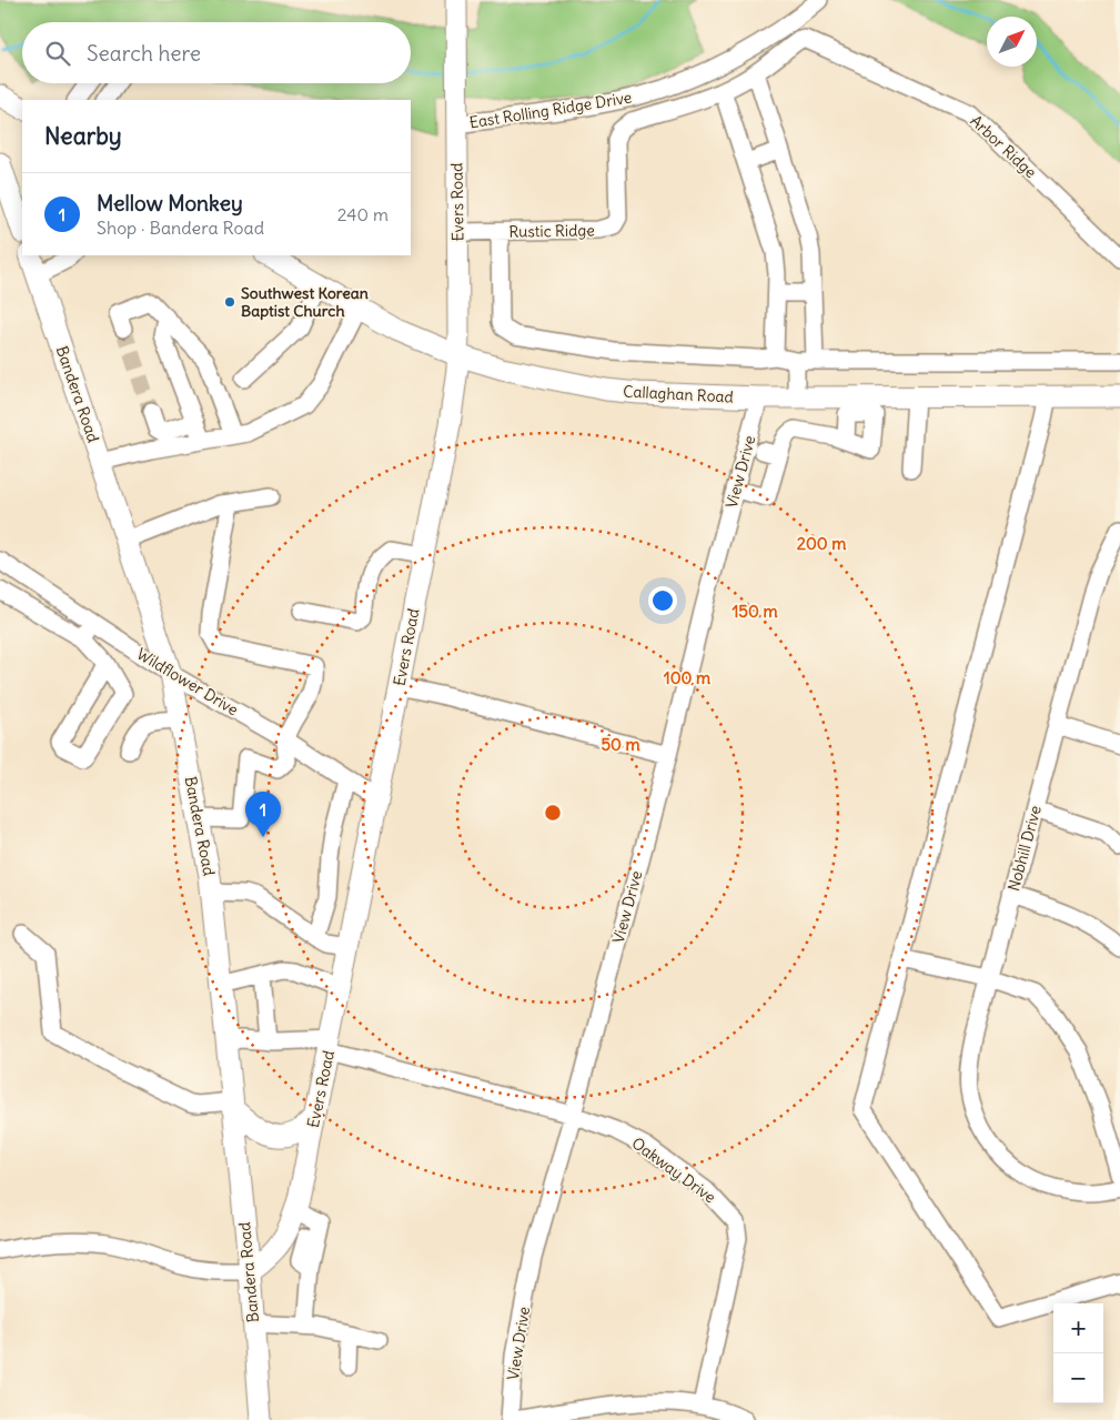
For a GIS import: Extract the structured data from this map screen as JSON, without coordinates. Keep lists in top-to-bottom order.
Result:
{
  "streets": {
    "main road": ["Evers Road", "Bandera Road", "Callaghan Road"],
    "street": [
      "East Rolling Ridge Drive",
      "Arbor Ridge",
      "Rustic Ridge",
      "View Drive",
      "Wildflower Drive",
      "Nobhill Drive",
      "Oakway Drive"
    ]
  },
  "crossings": [
    ["East Rolling Ridge Drive", "Arbor Ridge"],
    ["East Rolling Ridge Drive", "Evers Road"],
    ["East Rolling Ridge Drive", "Rustic Ridge"],
    ["Evers Road", "Rustic Ridge"],
    ["Evers Road", "Bandera Road"],
    ["Evers Road", "Callaghan Road"],
    ["Evers Road", "Wildflower Drive"],
    ["Evers Road", "Oakway Drive"],
    ["Bandera Road", "Wildflower Drive"],
    ["Bandera Road", "Oakway Drive"],
    ["Callaghan Road", "View Drive"],
    ["View Drive", "Oakway Drive"]
  ],
  "places": ["Southwest Korean Baptist Church"],
  "north": "top right",
  "page": {
    "search": "Search here",
    "heading": "Nearby",
    "list": [
      {
        "mark": "1",
        "name": "Mellow Monkey",
        "note": "Shop · Bandera Road",
        "value": "240 m"
      }
    ],
    "pins": "1",
    "map_buttons": ["+", "−"]
  },
  "rings": [
    "200 m",
    "150 m",
    "100 m",
    "50 m"
  ]
}
